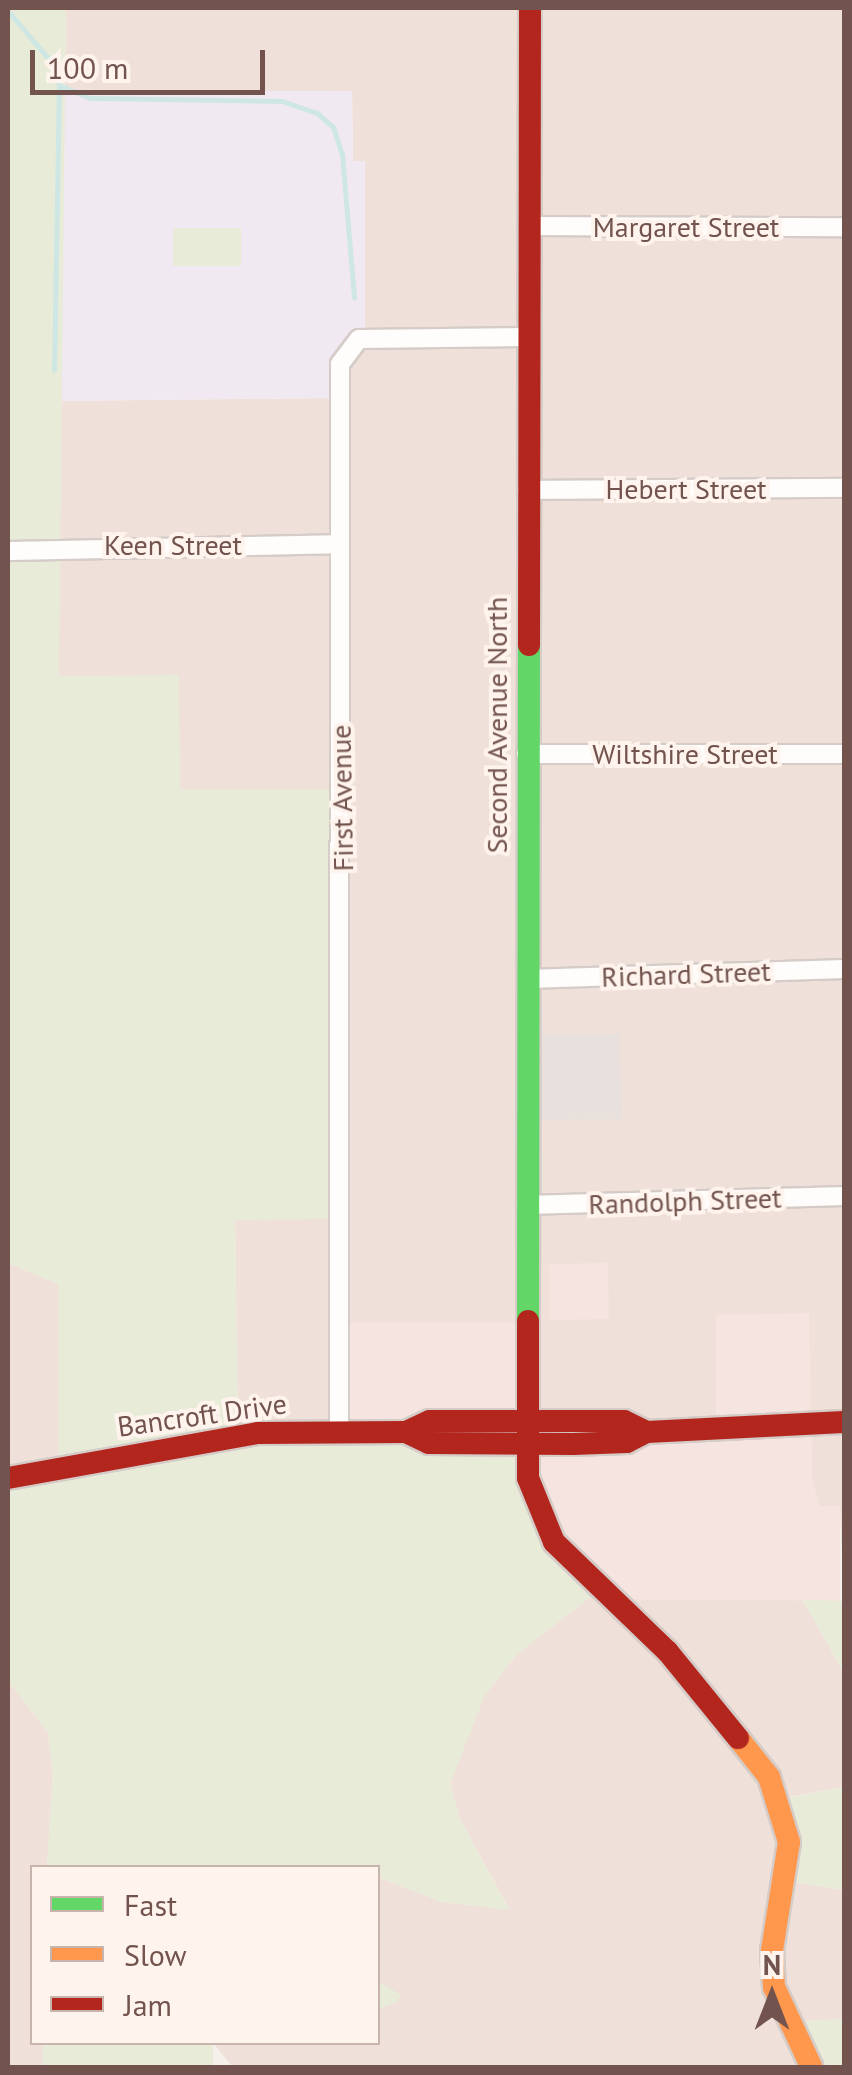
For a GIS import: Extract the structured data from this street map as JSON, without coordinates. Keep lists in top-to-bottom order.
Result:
{
  "streets": {
    "main road": ["Second Avenue North", "Bancroft Drive"],
    "street": [
      "Margaret Street",
      "Hebert Street",
      "Keen Street",
      "Wiltshire Street",
      "First Avenue",
      "Richard Street",
      "Randolph Street"
    ]
  },
  "crossings": [
    ["Margaret Street", "Second Avenue North"],
    ["Hebert Street", "Second Avenue North"],
    ["Keen Street", "First Avenue"],
    ["Second Avenue North", "Wiltshire Street"],
    ["Second Avenue North", "First Avenue"],
    ["Second Avenue North", "Richard Street"],
    ["Second Avenue North", "Randolph Street"],
    ["Second Avenue North", "Bancroft Drive"],
    ["First Avenue", "Bancroft Drive"]
  ],
  "legend": ["Fast", "Slow", "Jam"],
  "scale_bar": "100 m",
  "north": "top"
}
